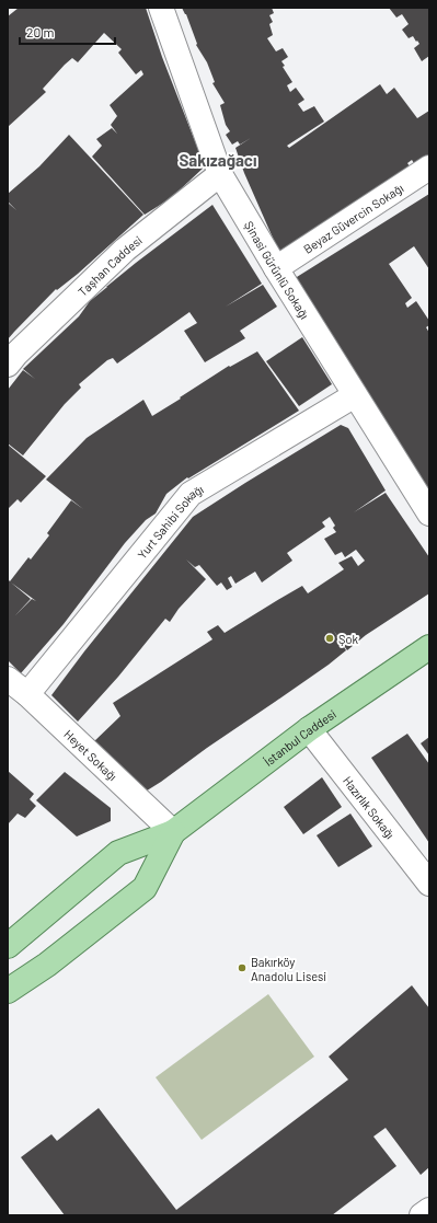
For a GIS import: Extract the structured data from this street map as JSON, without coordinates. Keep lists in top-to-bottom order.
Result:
{
  "streets": {
    "main road": ["İstanbul Caddesi"],
    "street": [
      "Beyaz Güvercin Sokağı",
      "Taşhan Caddesi",
      "Şinasi Gürünlü Sokağı",
      "Yurt Sahibi Sokağı",
      "Heyet Sokağı",
      "Hazırlık Sokağı"
    ]
  },
  "crossings": [
    ["Beyaz Güvercin Sokağı", "Şinasi Gürünlü Sokağı"],
    ["Taşhan Caddesi", "Şinasi Gürünlü Sokağı"],
    ["Şinasi Gürünlü Sokağı", "Yurt Sahibi Sokağı"],
    ["Yurt Sahibi Sokağı", "Heyet Sokağı"],
    ["İstanbul Caddesi", "Heyet Sokağı"],
    ["İstanbul Caddesi", "Hazırlık Sokağı"]
  ],
  "districts": ["Sakızağacı"],
  "places": ["Şok", "Bakırköy Anadolu Lisesi"],
  "scale_bar": "20 m"
}
